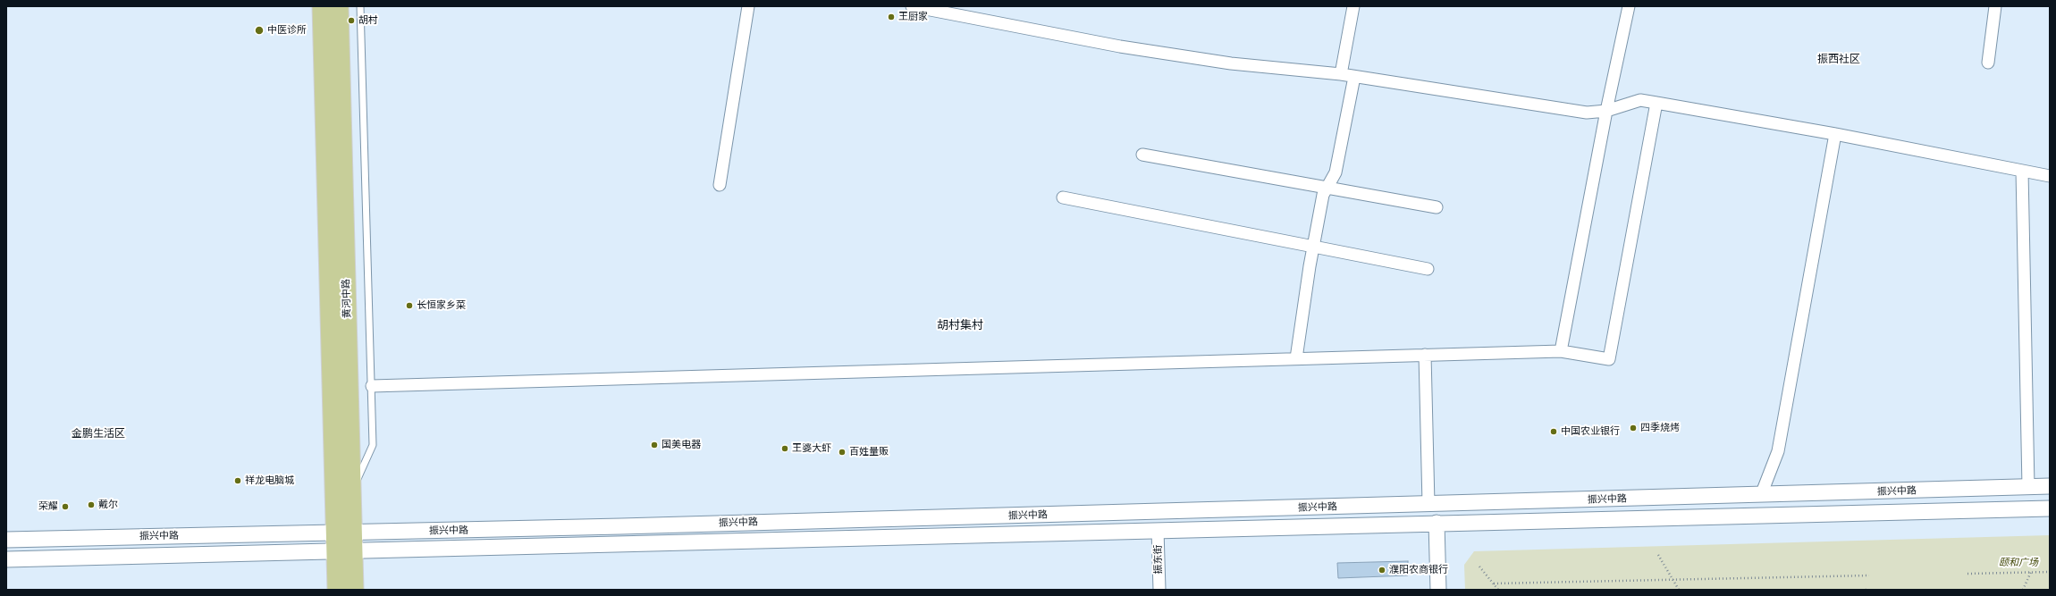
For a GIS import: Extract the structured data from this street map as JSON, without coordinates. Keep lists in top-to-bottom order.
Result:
{
  "streets": {
    "main road": ["黄河中路"],
    "street": ["振兴中路", "振东街"]
  },
  "crossings": [
    ["黄河中路", "振兴中路"],
    ["振兴中路", "振东街"]
  ],
  "districts": ["振西社区", "胡村集村", "金鹏生活区"],
  "parks": ["颐和广场"],
  "places": [
    "王厨家",
    "胡村",
    "中医诊所",
    "长恒家乡菜",
    "四季烧烤",
    "中国农业银行",
    "国美电器",
    "王婆大虾",
    "百姓量贩",
    "祥龙电脑城",
    "戴尔",
    "荣耀",
    "濮阳农商银行"
  ]
}
